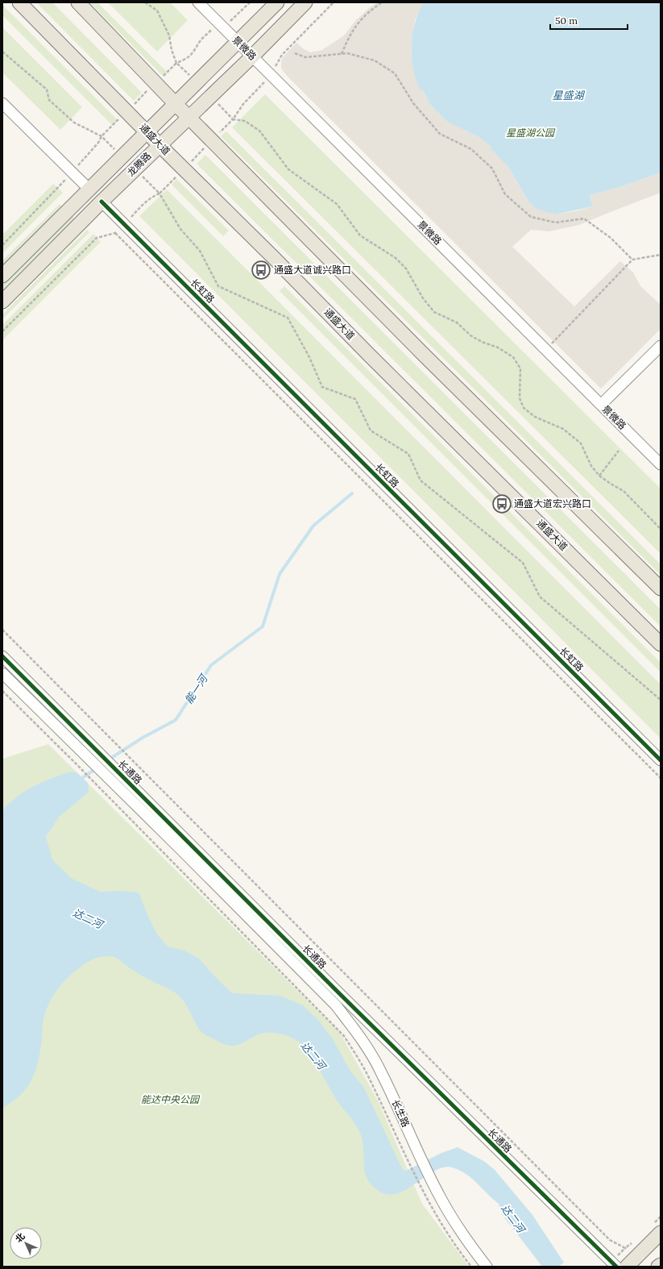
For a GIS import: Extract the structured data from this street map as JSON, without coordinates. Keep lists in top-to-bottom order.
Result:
{
  "streets": {
    "main road": ["通盛大道", "龙腾路"],
    "street": [
      "景微路",
      "长虹路",
      "长通路",
      "长生路"
    ]
  },
  "crossings": [
    ["景微路", "龙腾路"],
    ["通盛大道", "龙腾路"],
    ["龙腾路", "长虹路"],
    ["长通路", "长生路"]
  ],
  "water": ["星盛湖", "能一河", "达二河"],
  "parks": ["星盛湖公园", "能达中央公园"],
  "places": {
    "bus stop": ["通盛大道诚兴路口", "通盛大道宏兴路口"]
  },
  "scale_bar": "50 m",
  "north": "top left"
}
